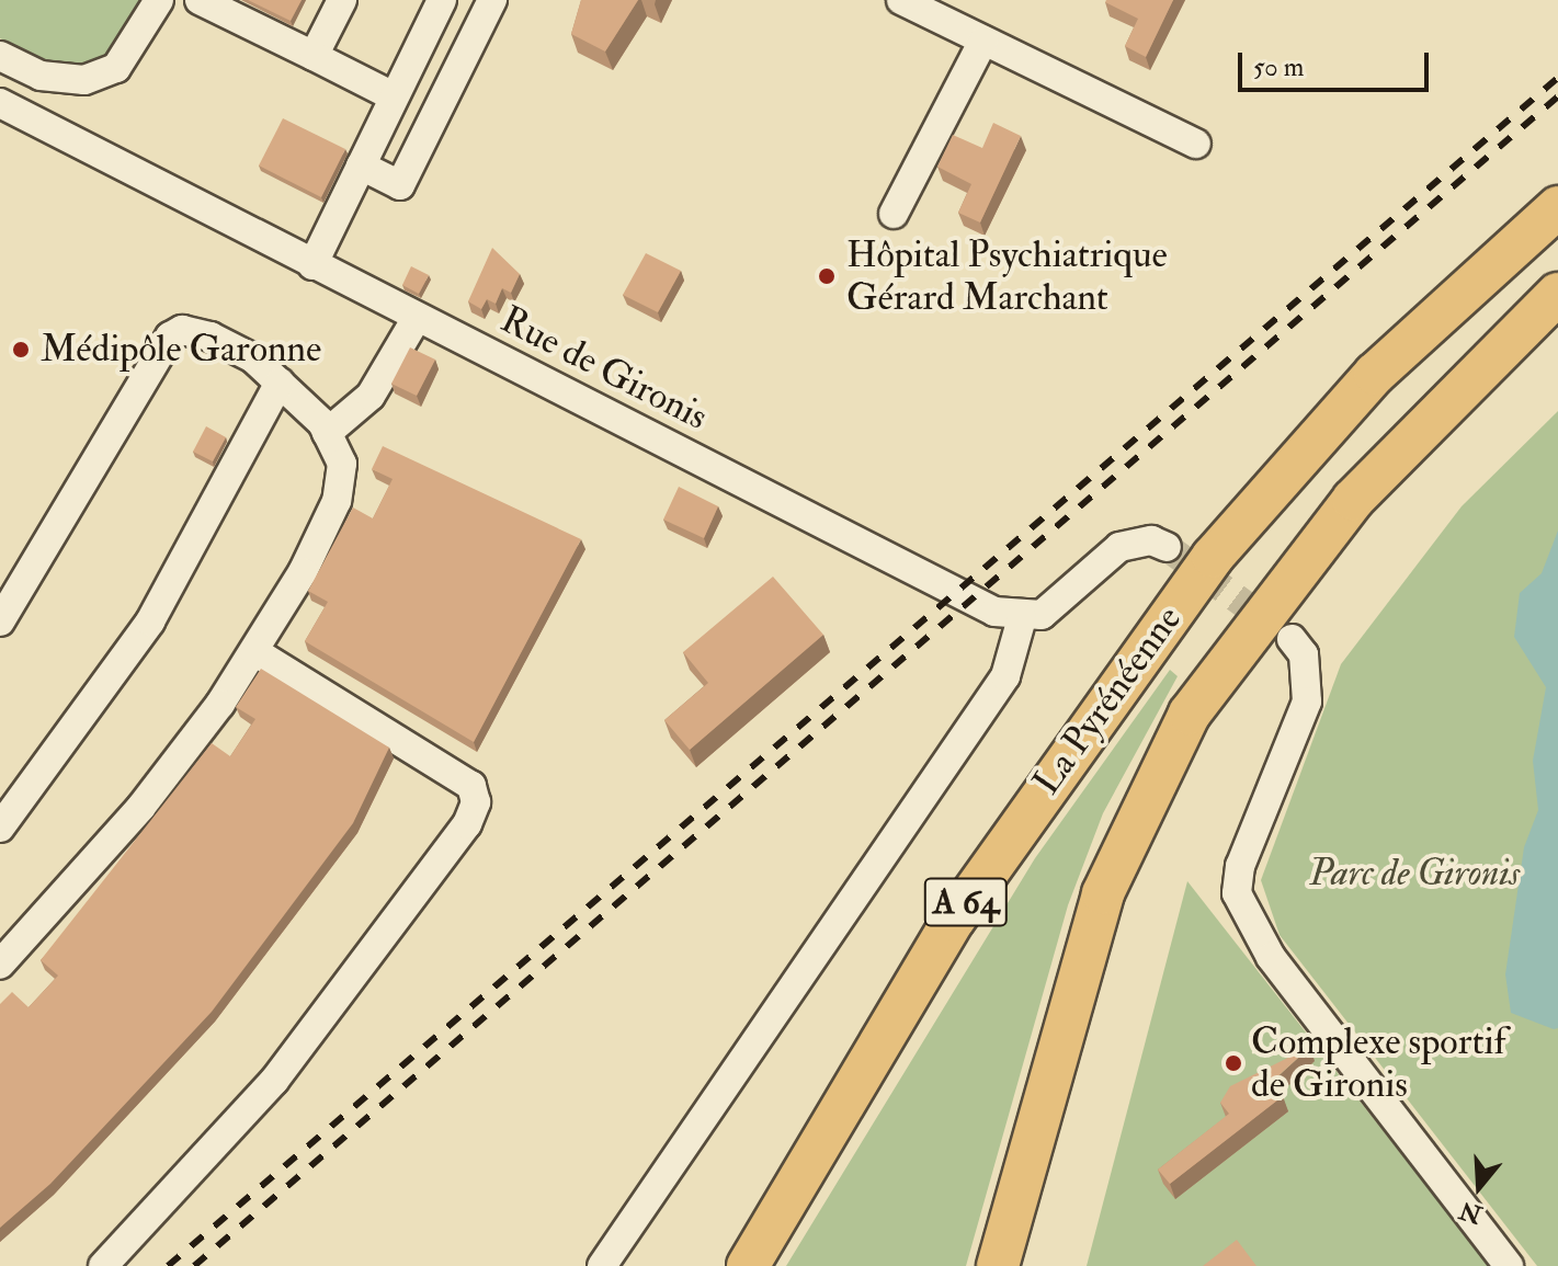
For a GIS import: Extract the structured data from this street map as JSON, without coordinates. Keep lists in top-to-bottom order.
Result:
{
  "streets": {
    "highway": ["La Pyrénéenne", "A 64"],
    "street": ["Rue de Gironis"]
  },
  "parks": ["Parc de Gironis"],
  "places": ["Hôpital Psychiatrique Gérard Marchant", "Médipôle Garonne", "Complexe sportif de Gironis"],
  "scale_bar": "50 m",
  "north": "bottom"
}
